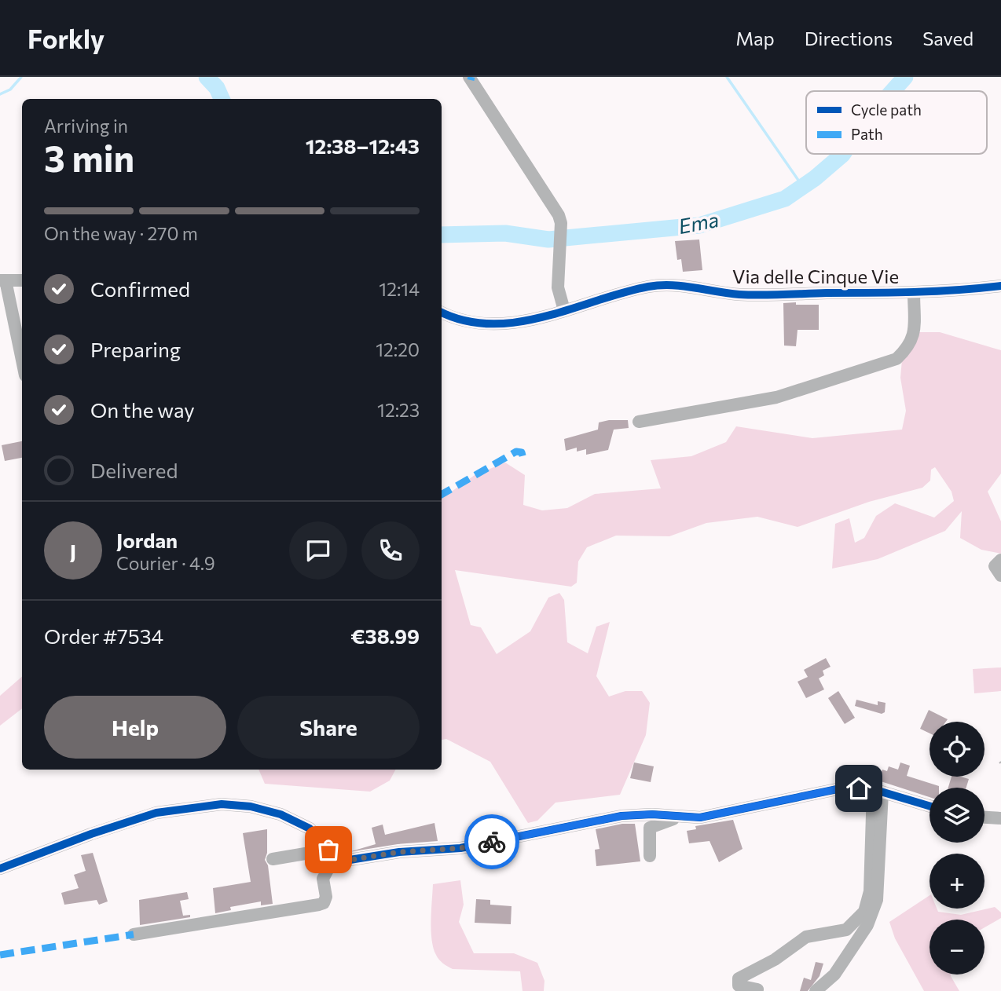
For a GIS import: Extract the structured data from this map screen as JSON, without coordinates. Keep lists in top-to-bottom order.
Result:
{
  "streets": {
    "street": ["Via delle Cinque Vie"]
  },
  "water": ["Ema"],
  "legend": ["Cycle path", "Path"],
  "page": {
    "header": "Forkly",
    "nav": ["Map", "Directions", "Saved"],
    "heading": ["3 min", "Arriving in", "12:38–12:43"],
    "panel": [
      "Jordan",
      "Courier · 4.9",
      "Order #7534",
      "€38.99"
    ],
    "bar": "On the way · 270 m",
    "list": [
      ["Confirmed", "12:14"],
      ["Preparing", "12:20"],
      ["On the way", "12:23"],
      "Delivered"
    ],
    "round": "J",
    "buttons": ["Help", "Share"],
    "map_buttons": ["+", "−"]
  }
}
